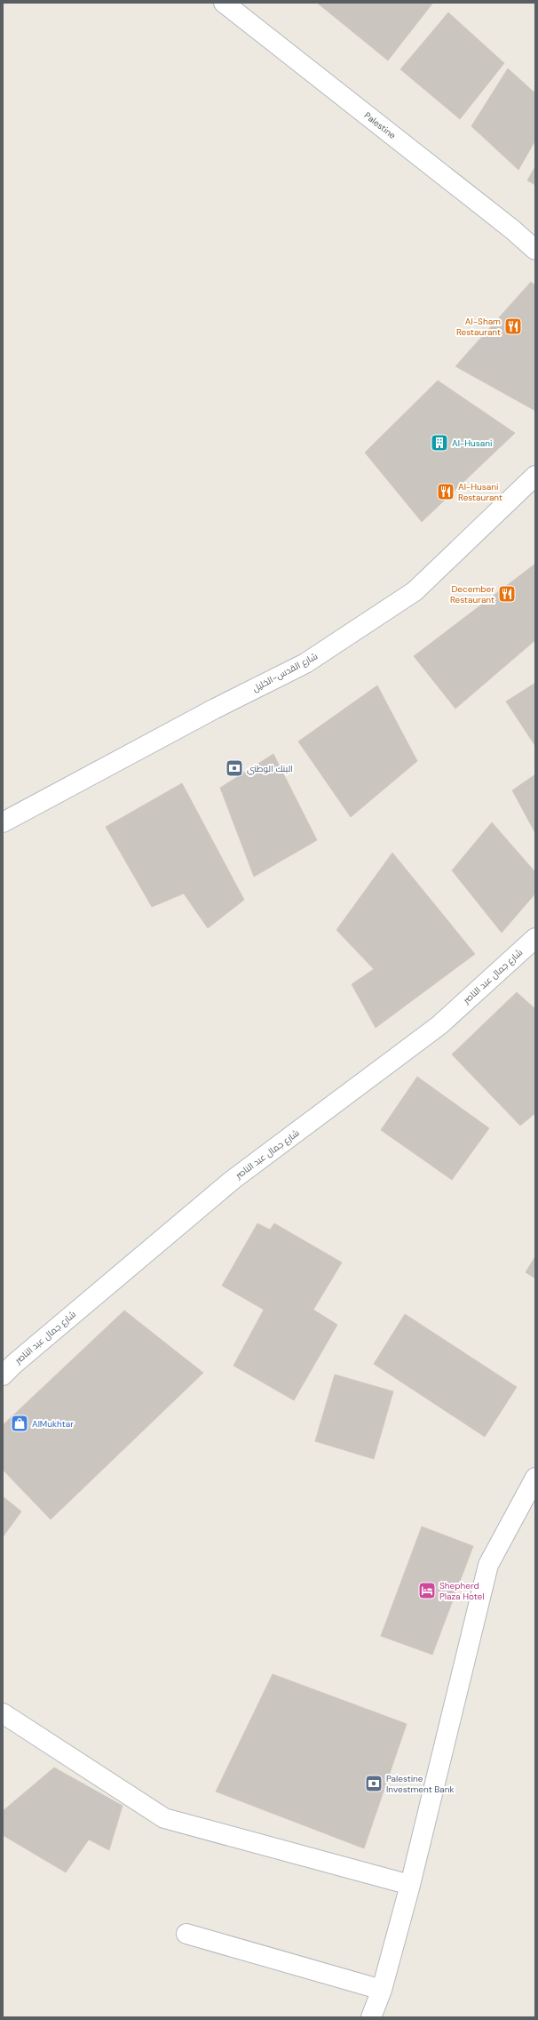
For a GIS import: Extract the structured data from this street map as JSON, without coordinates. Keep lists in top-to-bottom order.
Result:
{
  "streets": {
    "street": ["Palestine", "شارع القدس-الخليل", "شارع جمال عبد الناصر"]
  },
  "places": {
    "restaurant": ["Al-Sham Restaurant", "Al-Husani Restaurant", "December Restaurant"],
    "building": ["Al-Husani"],
    "bank": ["البنك الوطني", "Palestine Investment Bank"],
    "shop": ["AlMukhtar"],
    "hotel": ["Shepherd Plaza Hotel"]
  }
}
